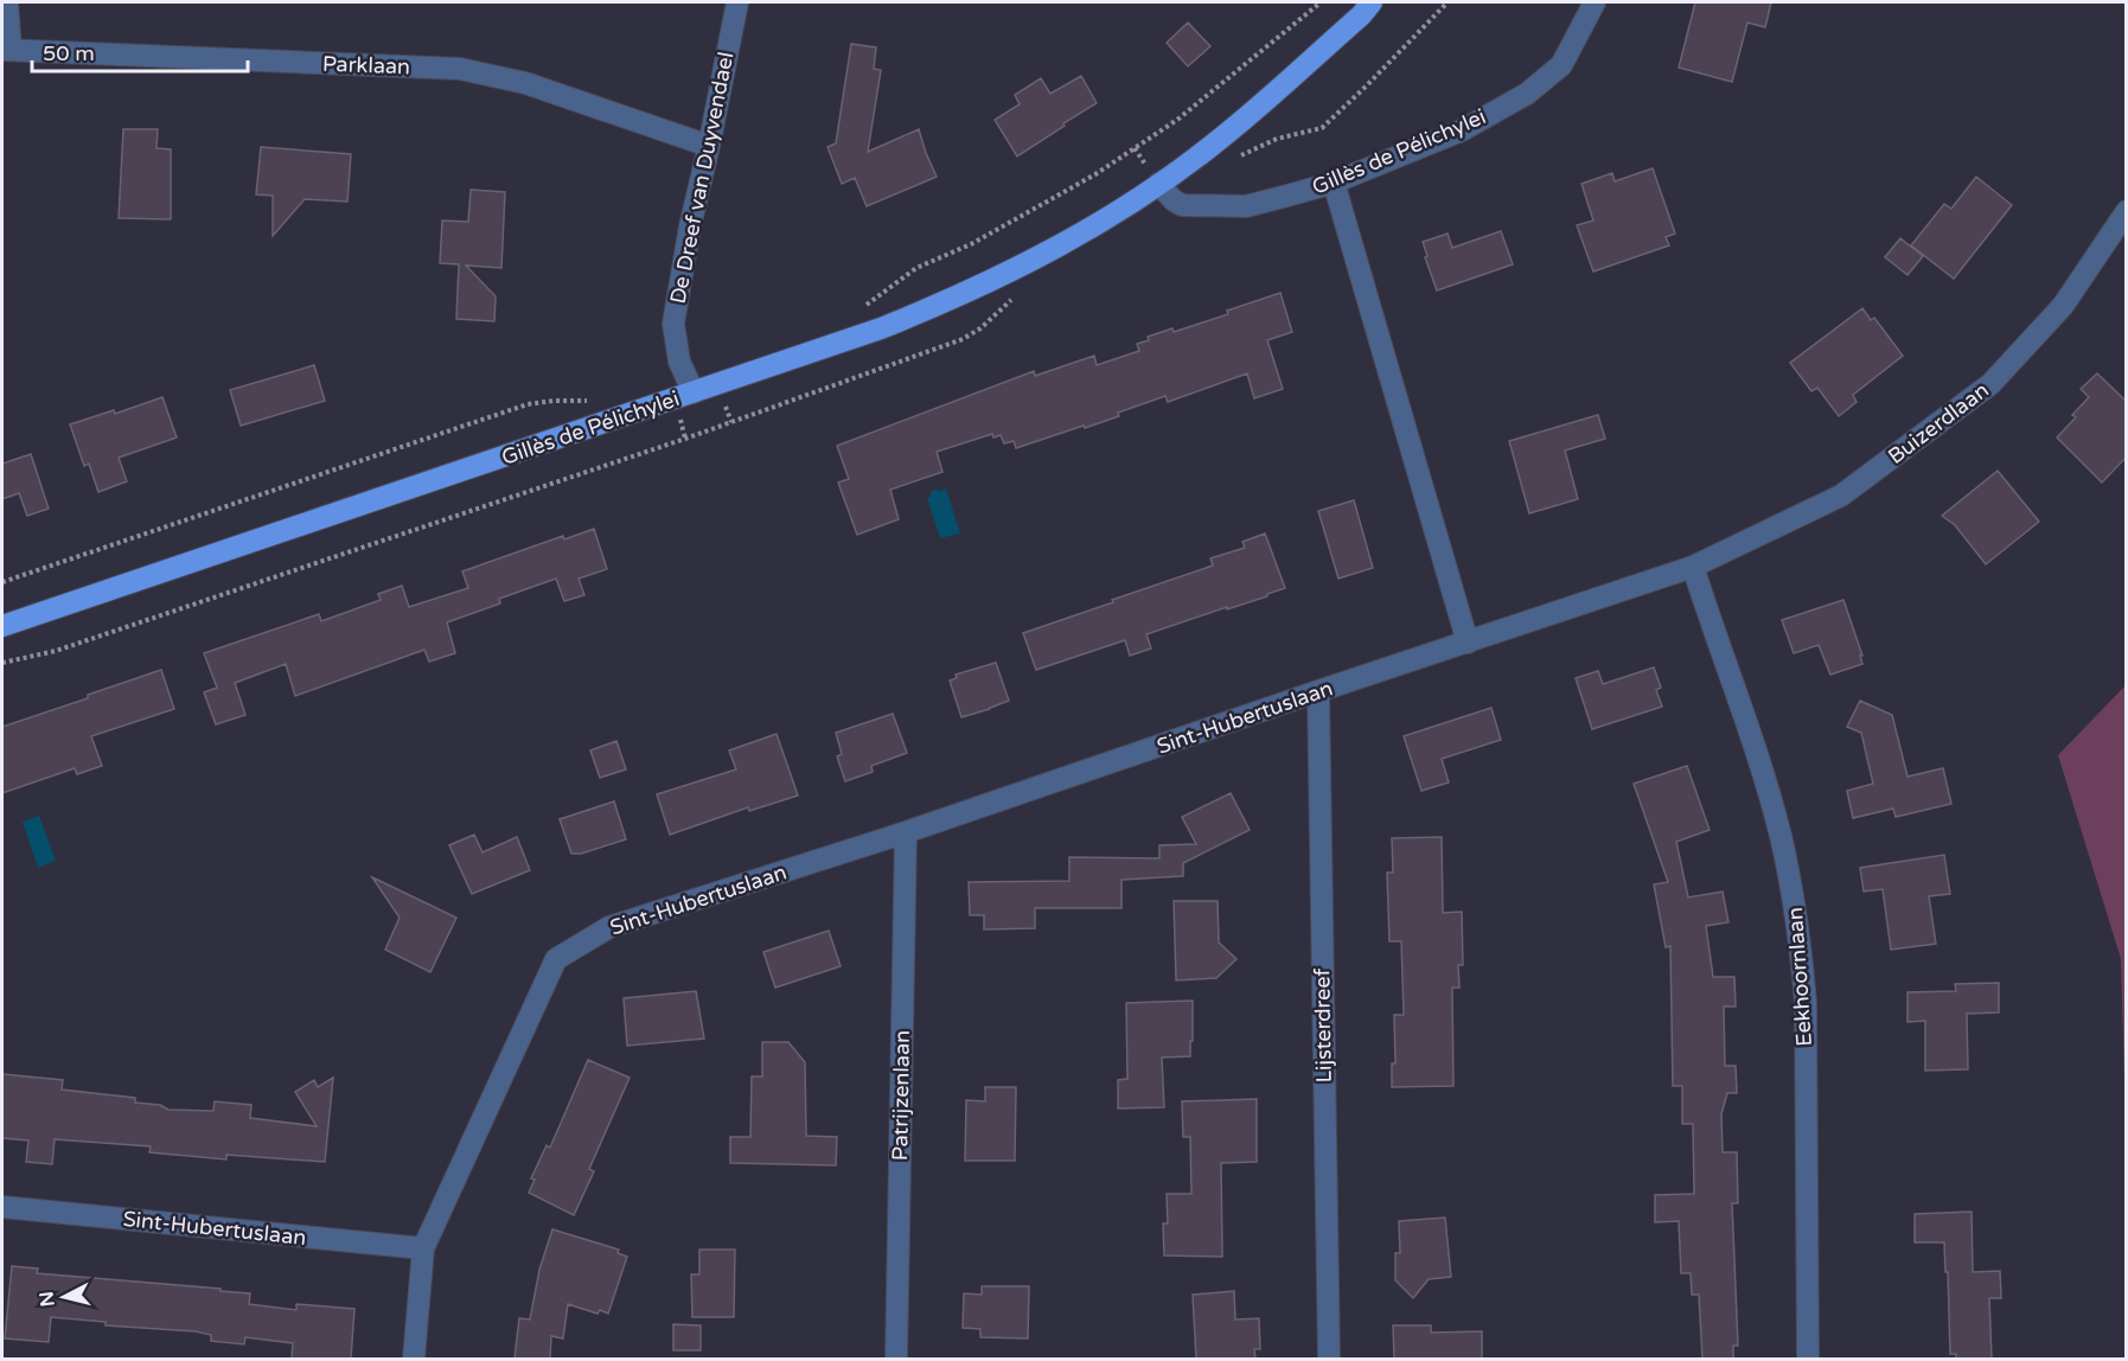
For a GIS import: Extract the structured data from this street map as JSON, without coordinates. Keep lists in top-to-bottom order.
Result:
{
  "streets": {
    "main road": ["Gillès de Pélichylei"],
    "street": [
      "Parklaan",
      "De Dreef van Duyvendael",
      "Buizerdlaan",
      "Sint-Hubertuslaan",
      "Eekhoornlaan",
      "Lijsterdreef",
      "Patrijzenlaan"
    ]
  },
  "crossings": [
    ["Parklaan", "De Dreef van Duyvendael"],
    ["Gillès de Pélichylei", "De Dreef van Duyvendael"],
    ["Buizerdlaan", "Sint-Hubertuslaan"],
    ["Buizerdlaan", "Eekhoornlaan"],
    ["Sint-Hubertuslaan", "Eekhoornlaan"],
    ["Sint-Hubertuslaan", "Lijsterdreef"],
    ["Sint-Hubertuslaan", "Patrijzenlaan"]
  ],
  "scale_bar": "50 m",
  "north": "left"
}
